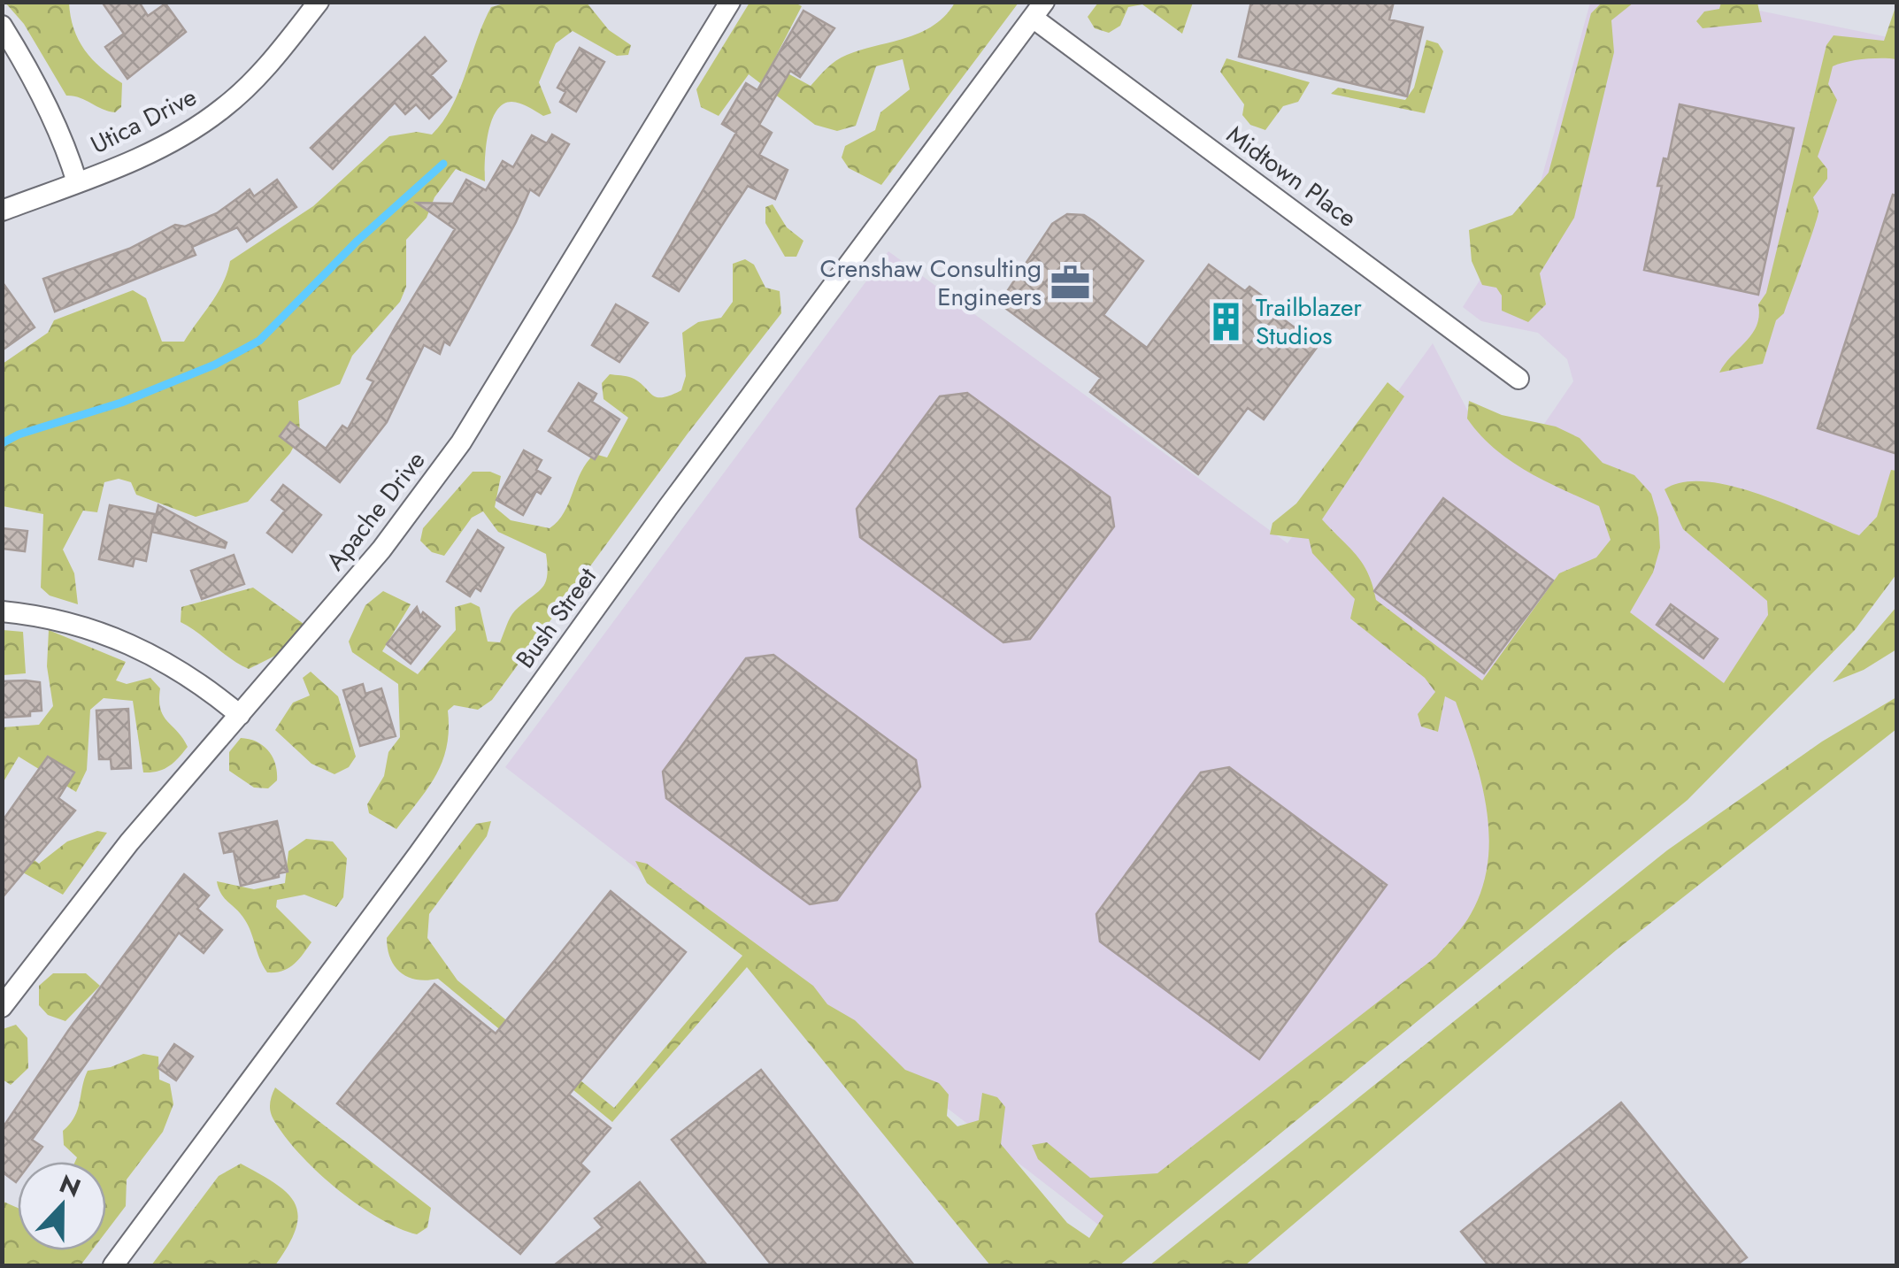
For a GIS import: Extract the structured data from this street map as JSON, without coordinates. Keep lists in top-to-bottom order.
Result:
{
  "streets": {
    "street": [
      "Utica Drive",
      "Midtown Place",
      "Apache Drive",
      "Bush Street"
    ]
  },
  "crossings": [
    ["Midtown Place", "Bush Street"]
  ],
  "places": {
    "office": ["Crenshaw Consulting Engineers"],
    "building": ["Trailblazer Studios"]
  },
  "north": "top"
}
